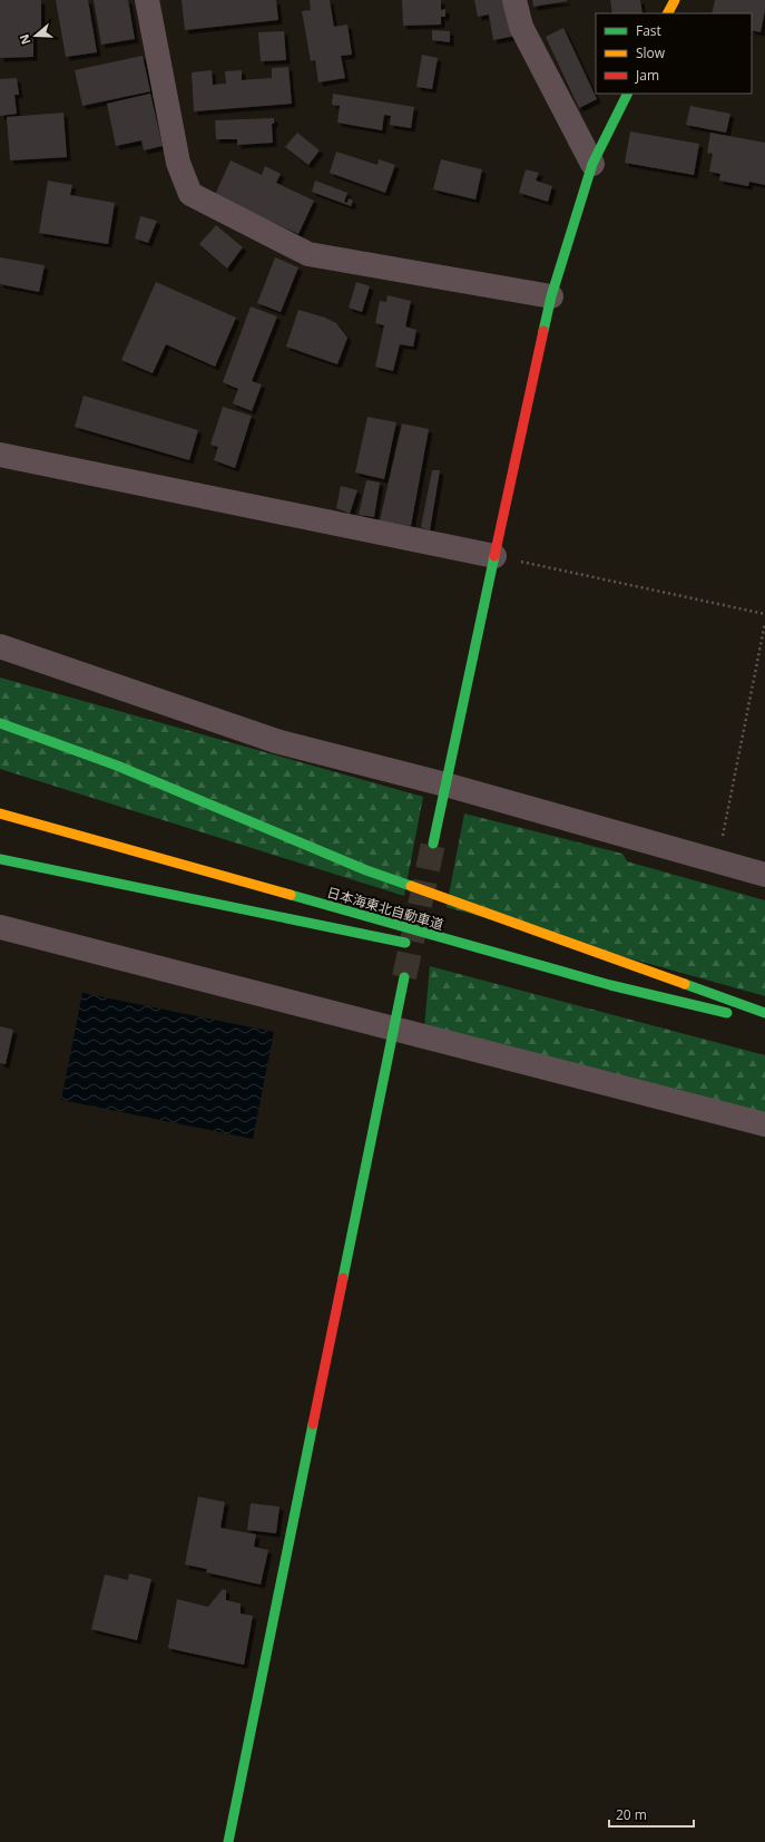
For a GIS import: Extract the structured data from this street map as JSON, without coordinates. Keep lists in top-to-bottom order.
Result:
{
  "streets": {
    "main road": ["日本海東北自動車道"]
  },
  "legend": ["Fast", "Slow", "Jam"],
  "scale_bar": "20 m",
  "north": "left"
}
